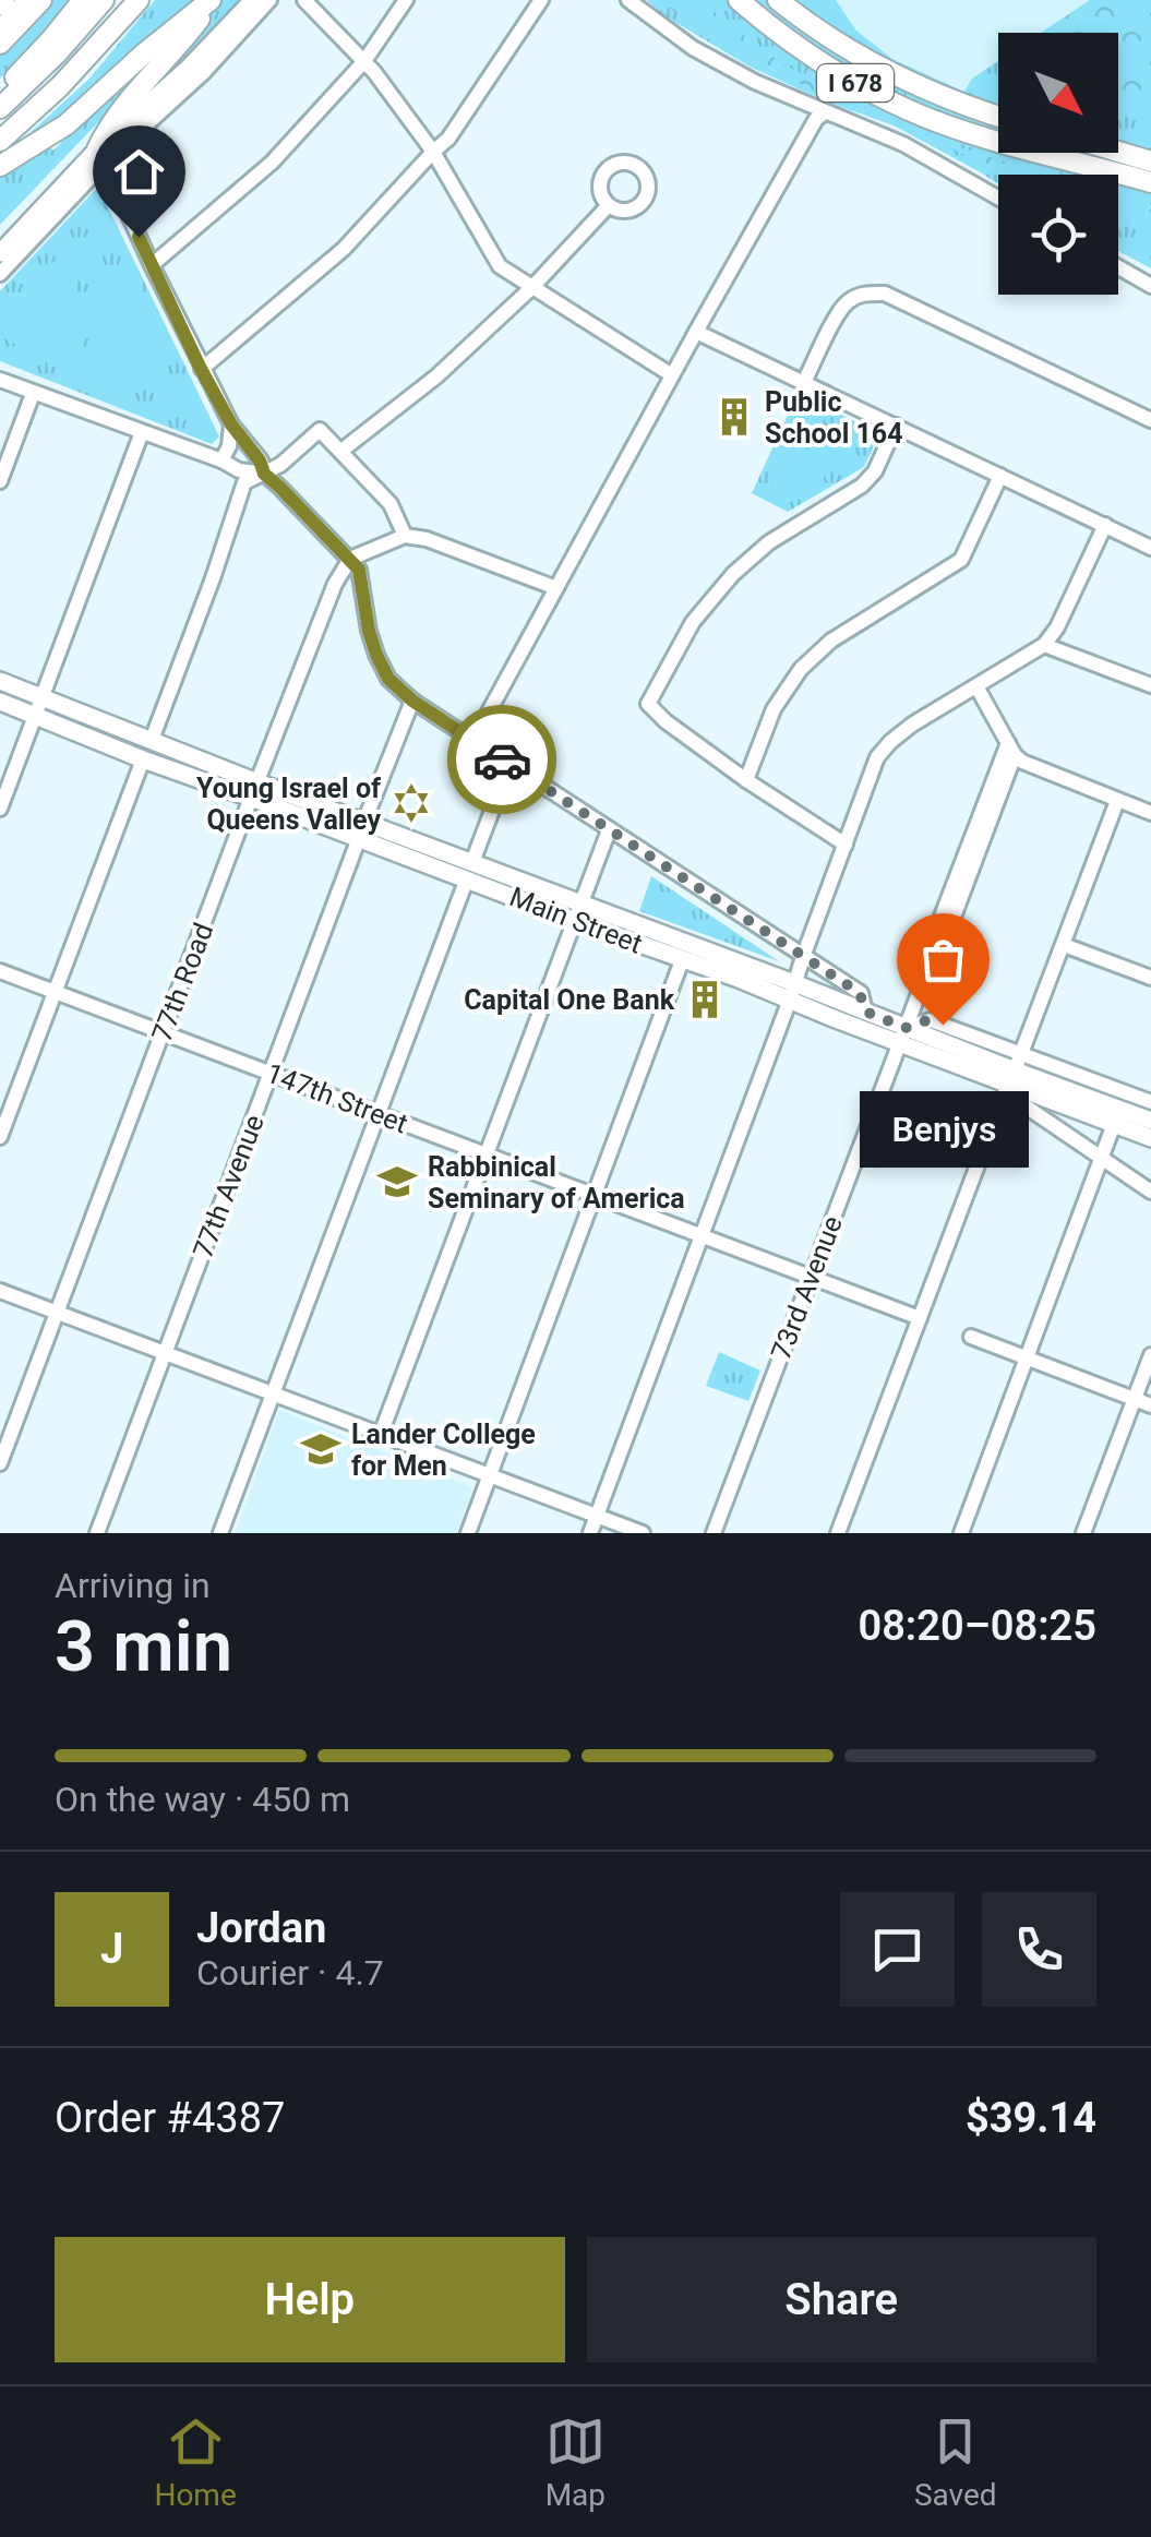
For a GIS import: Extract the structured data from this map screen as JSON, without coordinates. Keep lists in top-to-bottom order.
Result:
{
  "streets": {
    "highway": ["I 678"],
    "main road": ["Main Street"],
    "street": [
      "77th Road",
      "147th Street",
      "77th Avenue",
      "73rd Avenue"
    ]
  },
  "crossings": [
    ["Main Street", "77th Road"],
    ["Main Street", "77th Avenue"],
    ["Main Street", "73rd Avenue"],
    ["77th Road", "147th Street"],
    ["147th Street", "77th Avenue"],
    ["147th Street", "73rd Avenue"]
  ],
  "places": {
    "building": ["Public School 164", "Capital One Bank"],
    "synagogue": ["Young Israel of Queens Valley"],
    "other": ["Benjys"],
    "school or university": ["Rabbinical Seminary of America", "Lander College for Men"]
  },
  "north": "bottom right",
  "page": {
    "bubble": "Benjys",
    "heading": ["3 min", "Arriving in", "08:20–08:25"],
    "panel": [
      "Jordan",
      "Courier · 4.7",
      "Order #4387",
      "$39.14"
    ],
    "bar": "On the way · 450 m",
    "round": "J",
    "buttons": ["Help", "Share"],
    "tabs": ["Home", "Map", "Saved"]
  }
}
